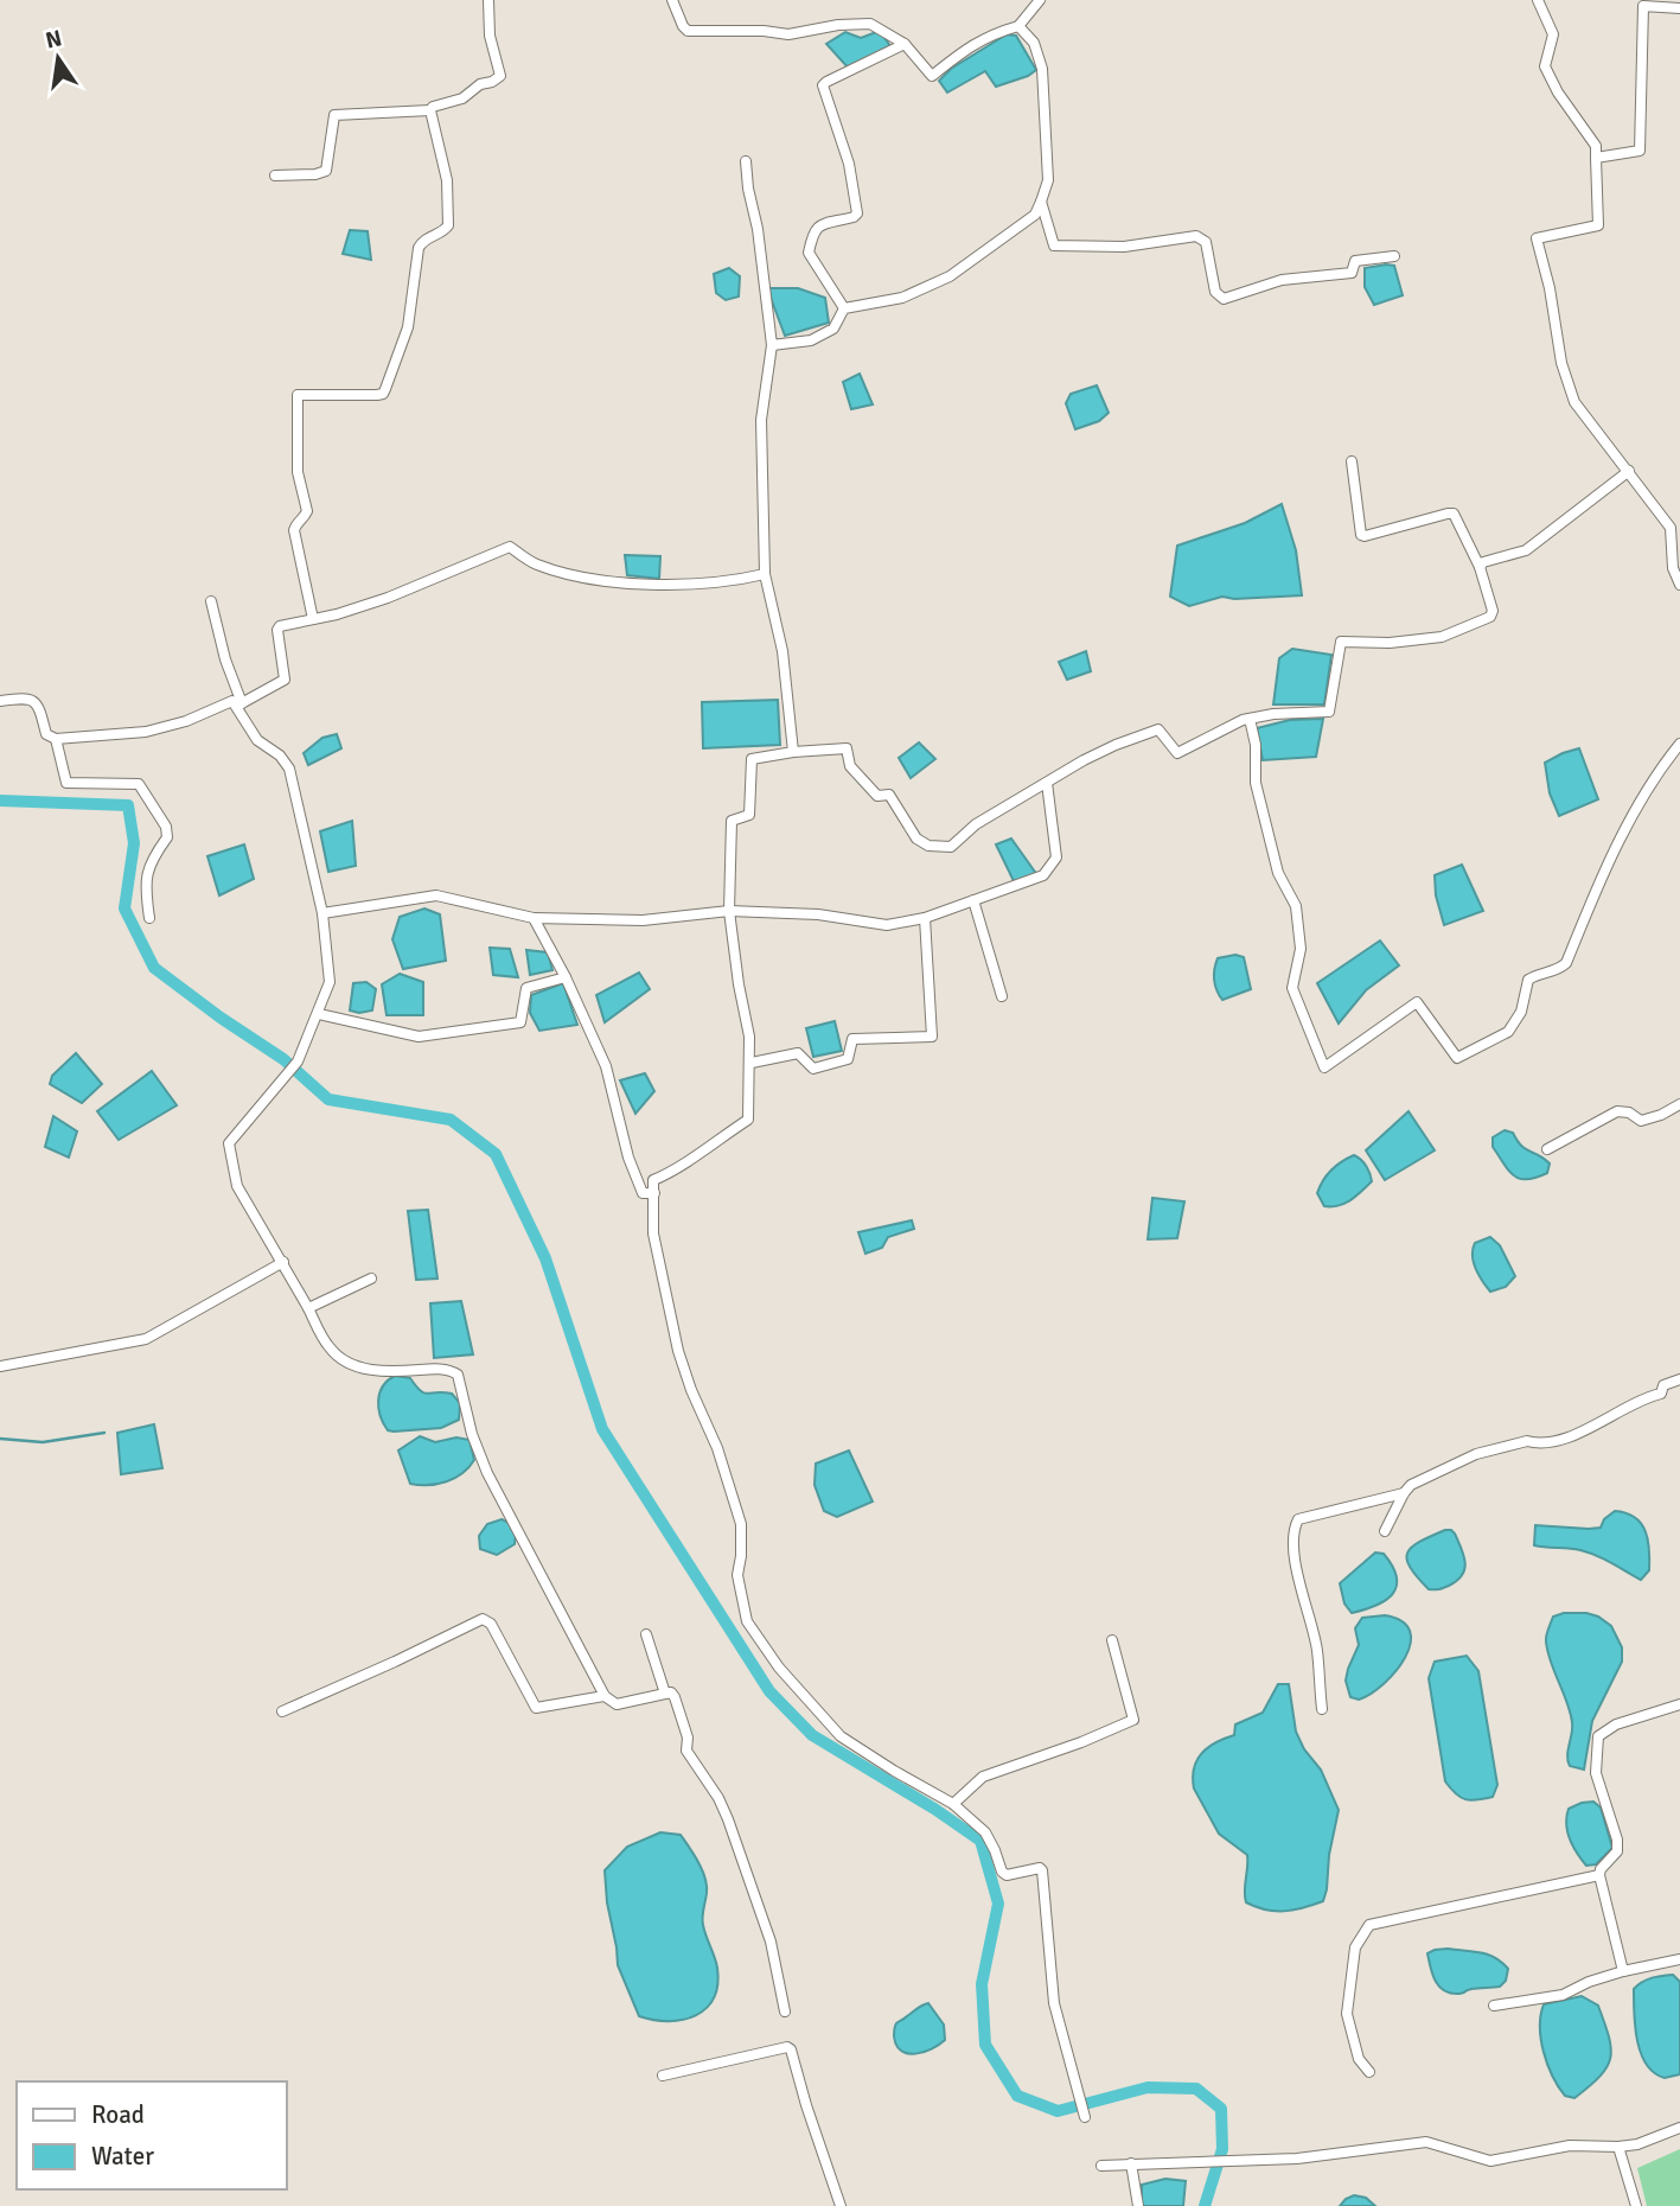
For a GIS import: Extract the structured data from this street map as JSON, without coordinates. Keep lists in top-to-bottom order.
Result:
{
  "legend": ["Road", "Water"],
  "north": "top"
}
